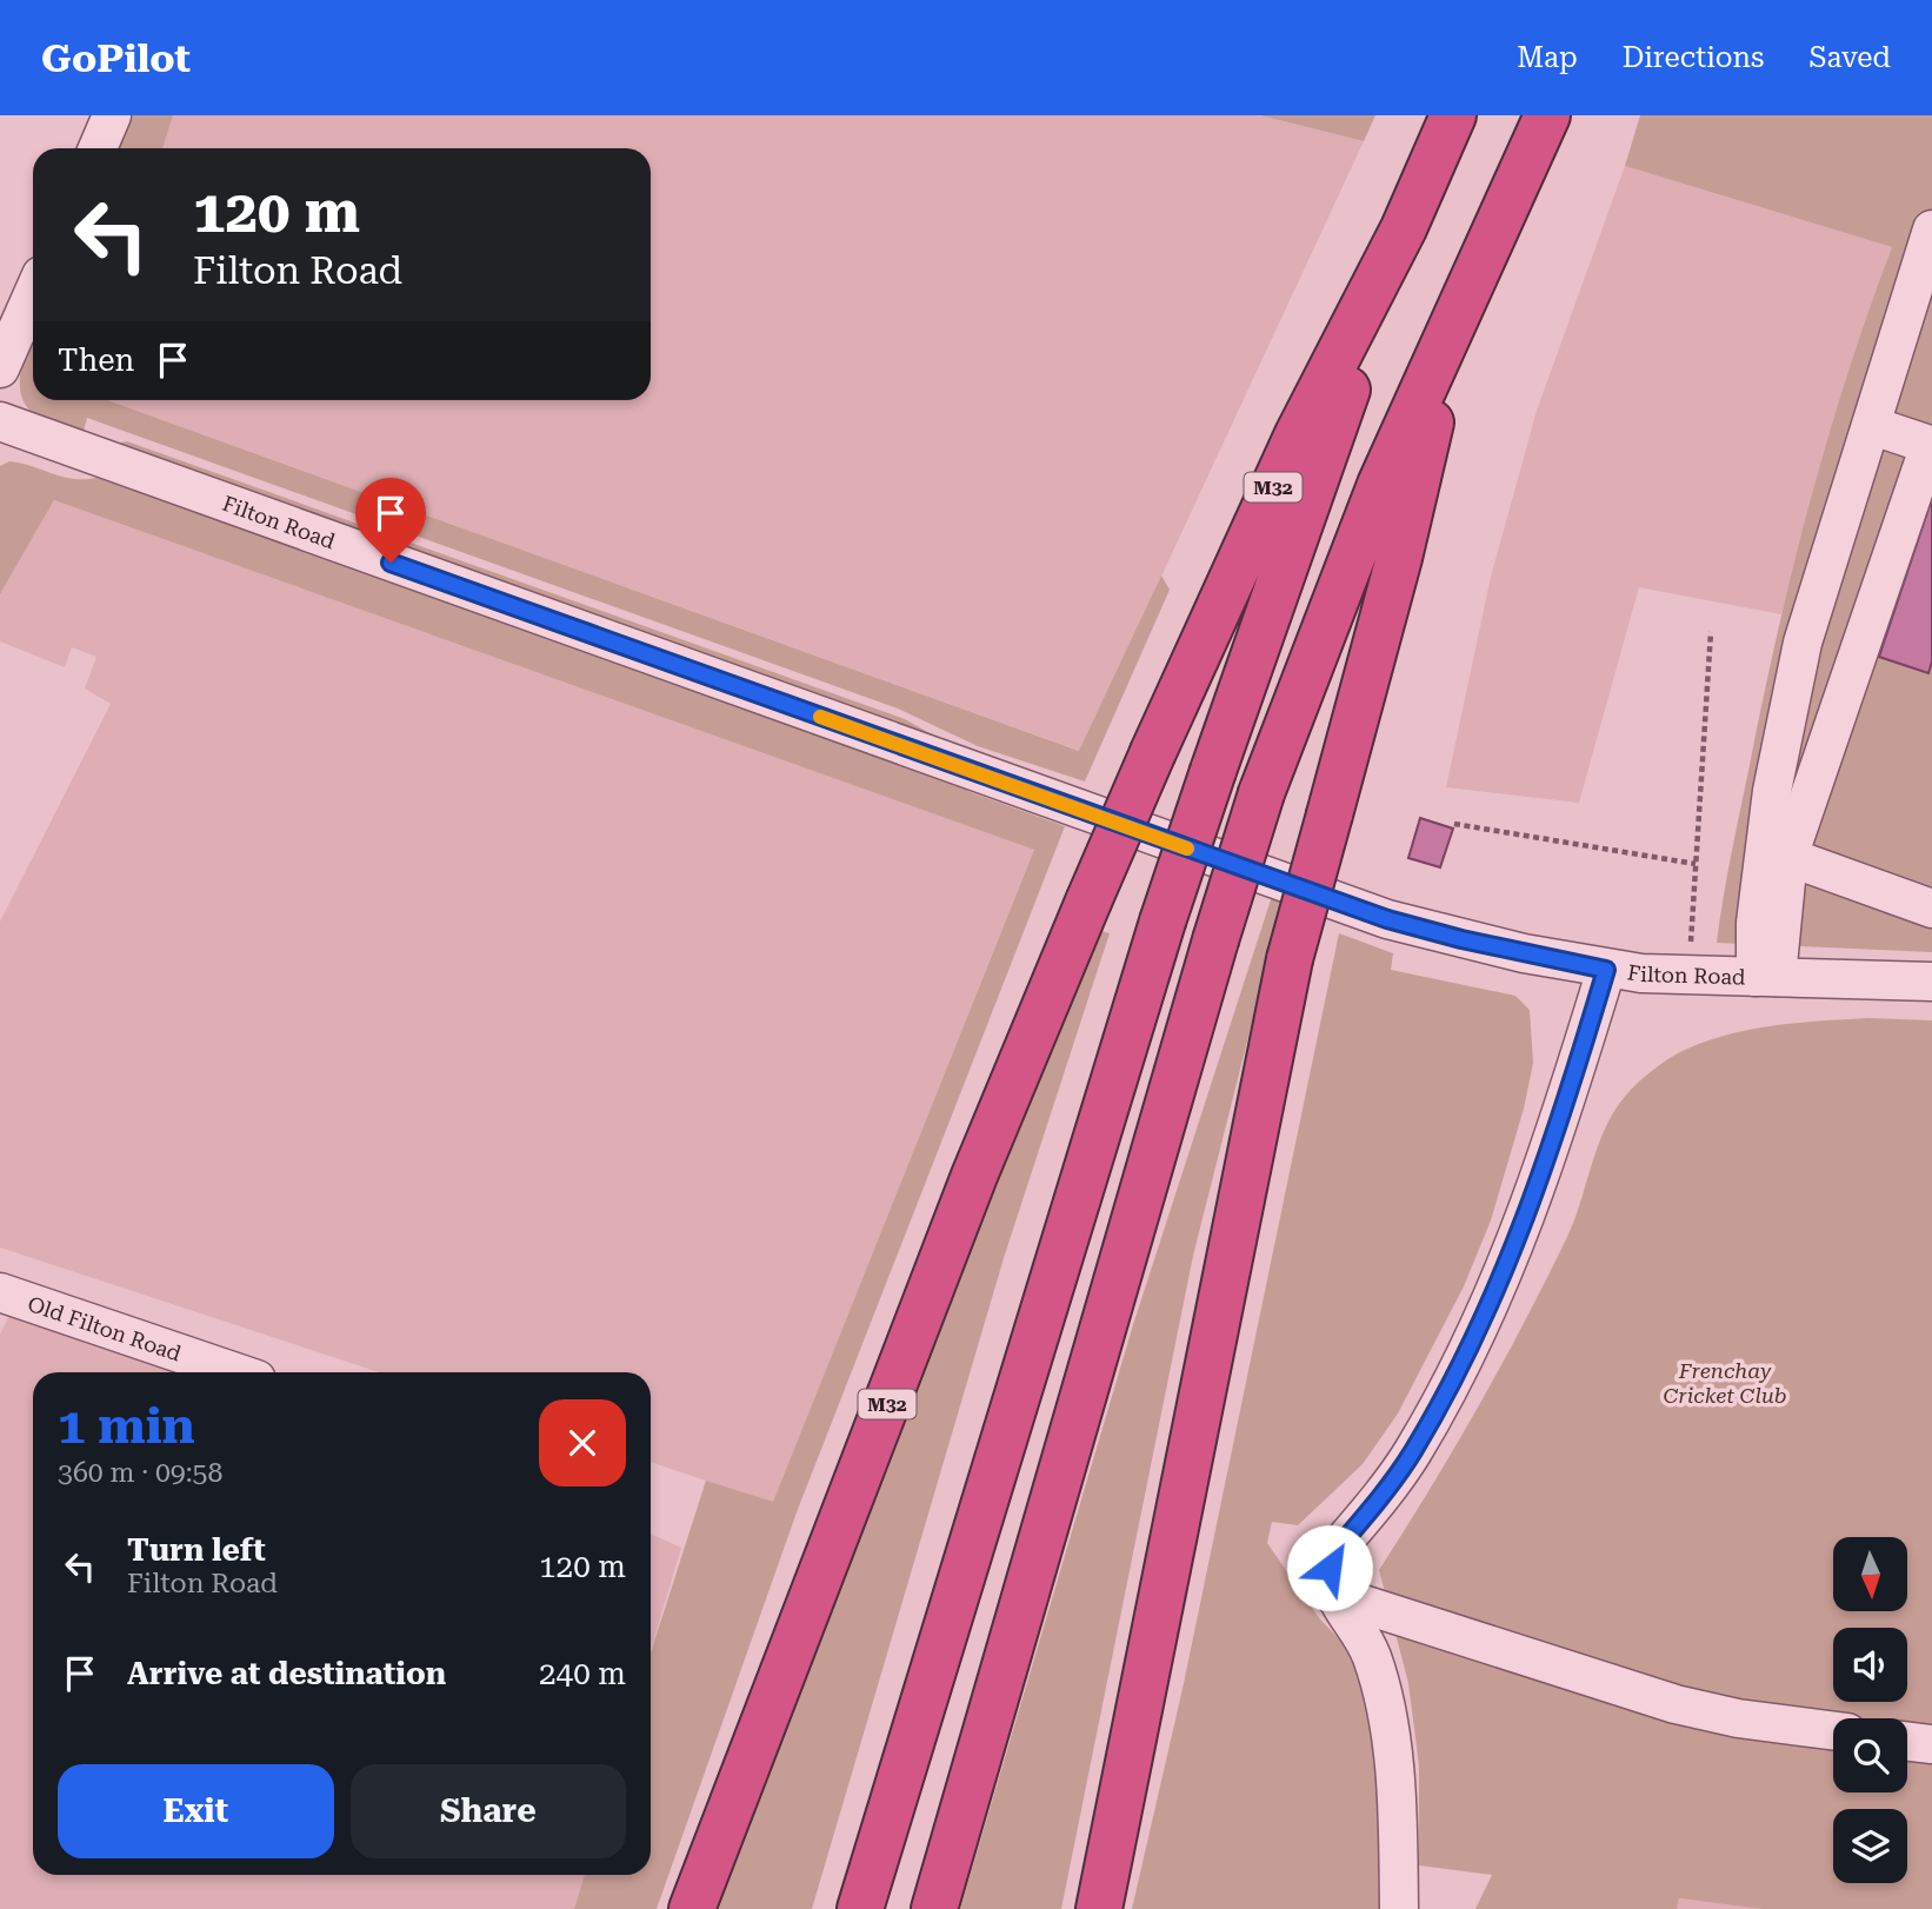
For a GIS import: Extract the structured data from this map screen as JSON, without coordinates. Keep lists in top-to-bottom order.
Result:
{
  "streets": {
    "highway": ["M32"],
    "street": ["Filton Road", "Old Filton Road"]
  },
  "parks": ["Frenchay Cricket Club"],
  "north": "bottom",
  "page": {
    "header": "GoPilot",
    "nav": ["Map", "Directions", "Saved"],
    "turn": ["120 m", "Filton Road"],
    "then": "Then",
    "heading": ["1 min", "360 m · 09:58"],
    "list": [
      {
        "name": "Turn left",
        "note": "Filton Road",
        "value": "120 m"
      },
      {
        "name": "Arrive at destination",
        "value": "240 m"
      }
    ],
    "buttons": ["Exit", "Share"]
  }
}
